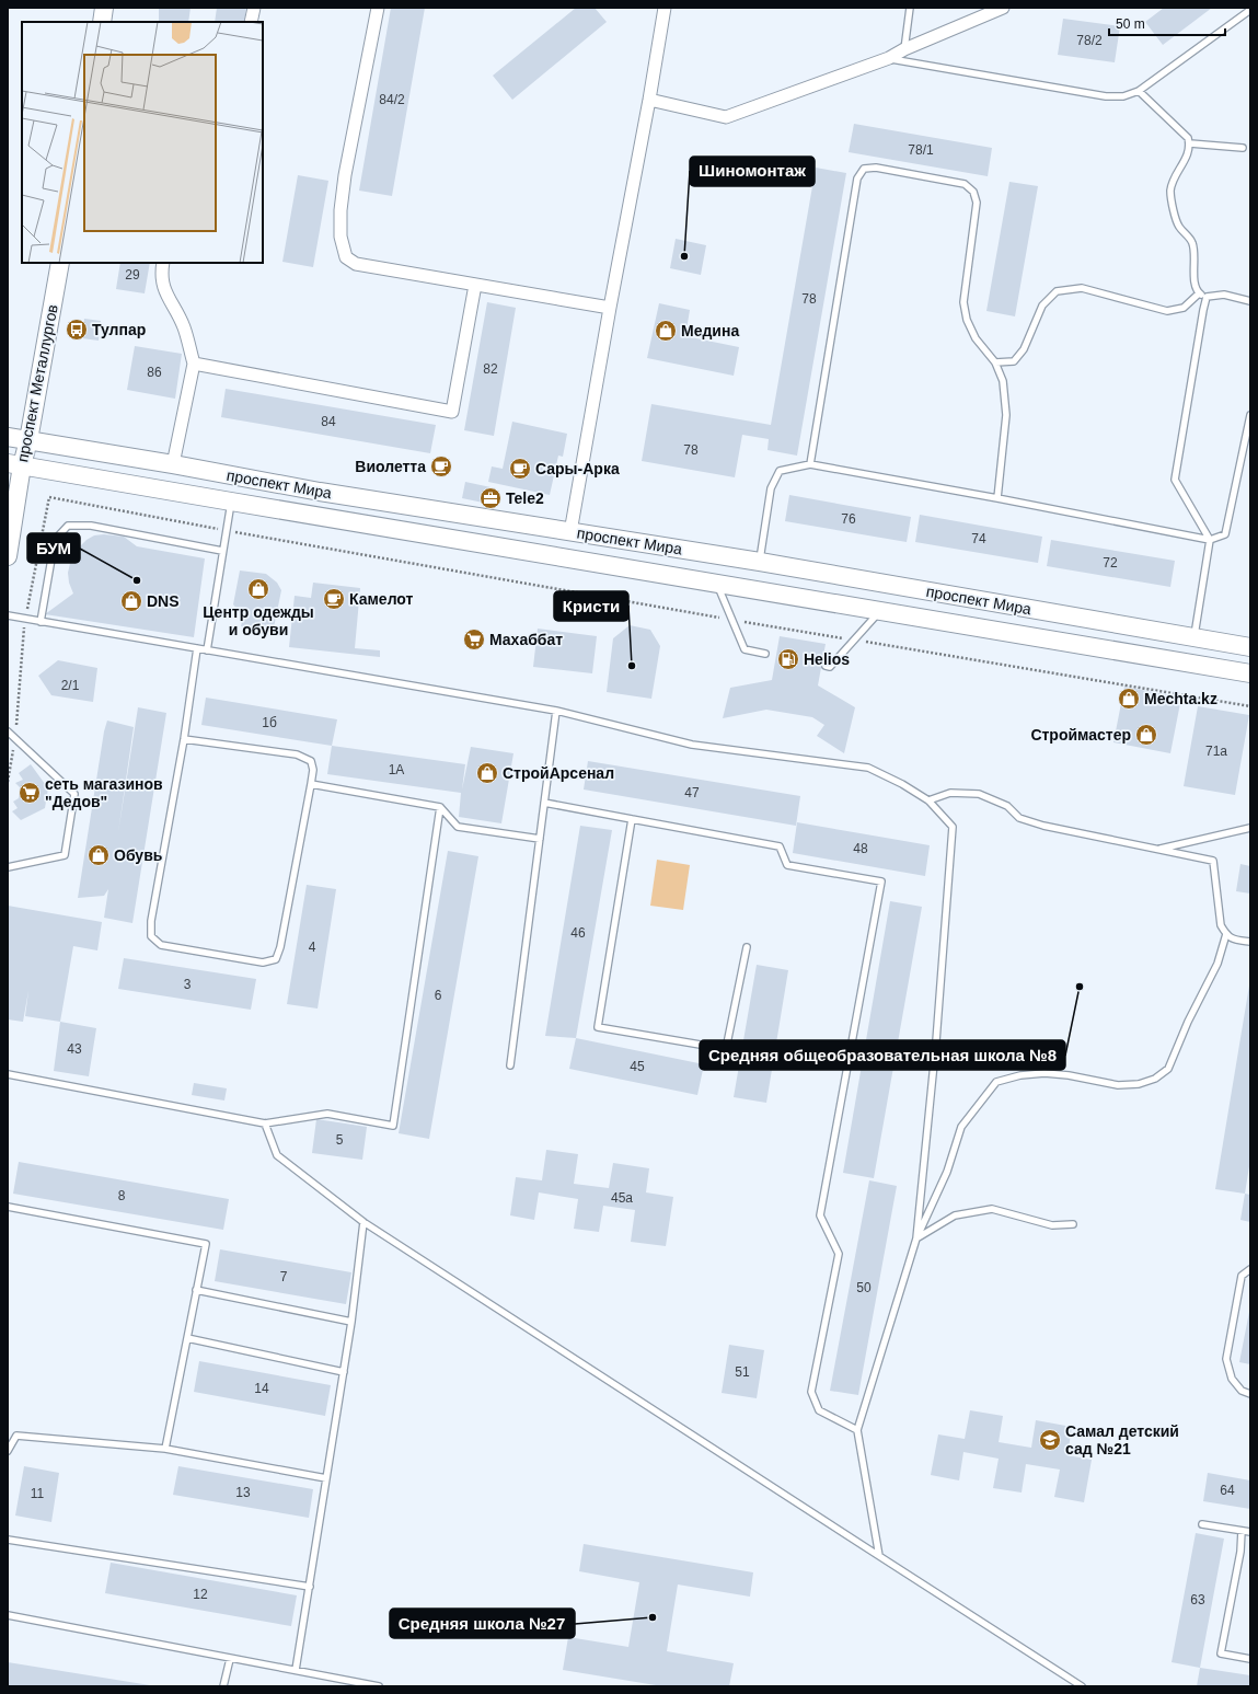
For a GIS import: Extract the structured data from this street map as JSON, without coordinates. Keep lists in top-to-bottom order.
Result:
{
  "streets": {
    "main road": ["проспект Металлургов", "проспект Мира"]
  },
  "crossings": [
    ["проспект Металлургов", "проспект Мира"]
  ],
  "places": {
    "other": [
      "Шиномонтаж",
      "БУМ",
      "Кристи",
      "Средняя общеобразовательная школа №8",
      "Средняя школа №27"
    ],
    "bus stop": ["Тулпар"],
    "shop": [
      "Медина",
      "Центр одежды и обуви",
      "DNS",
      "Mechta.kz",
      "Строймастер",
      "СтройАрсенал",
      "Обувь"
    ],
    "cafe": ["Виолетта", "Сары-Арка", "Камелот"],
    "office": ["Tele2"],
    "supermarket": ["Махаббат", "сеть магазинов \"Дедов\""],
    "fuel station": ["Helios"],
    "school or university": ["Самал детский сад №21"]
  },
  "house_numbers": [
    "78/2",
    "84/2",
    "78/1",
    "29",
    "78",
    "82",
    "86",
    "84",
    "78",
    "76",
    "74",
    "72",
    "2/1",
    "1б",
    "71а",
    "1А",
    "47",
    "48",
    "46",
    "4",
    "3",
    "6",
    "43",
    "45",
    "5",
    "8",
    "45а",
    "7",
    "50",
    "51",
    "14",
    "64",
    "13",
    "11",
    "12",
    "63"
  ],
  "scale_bar": "50 m"
}
